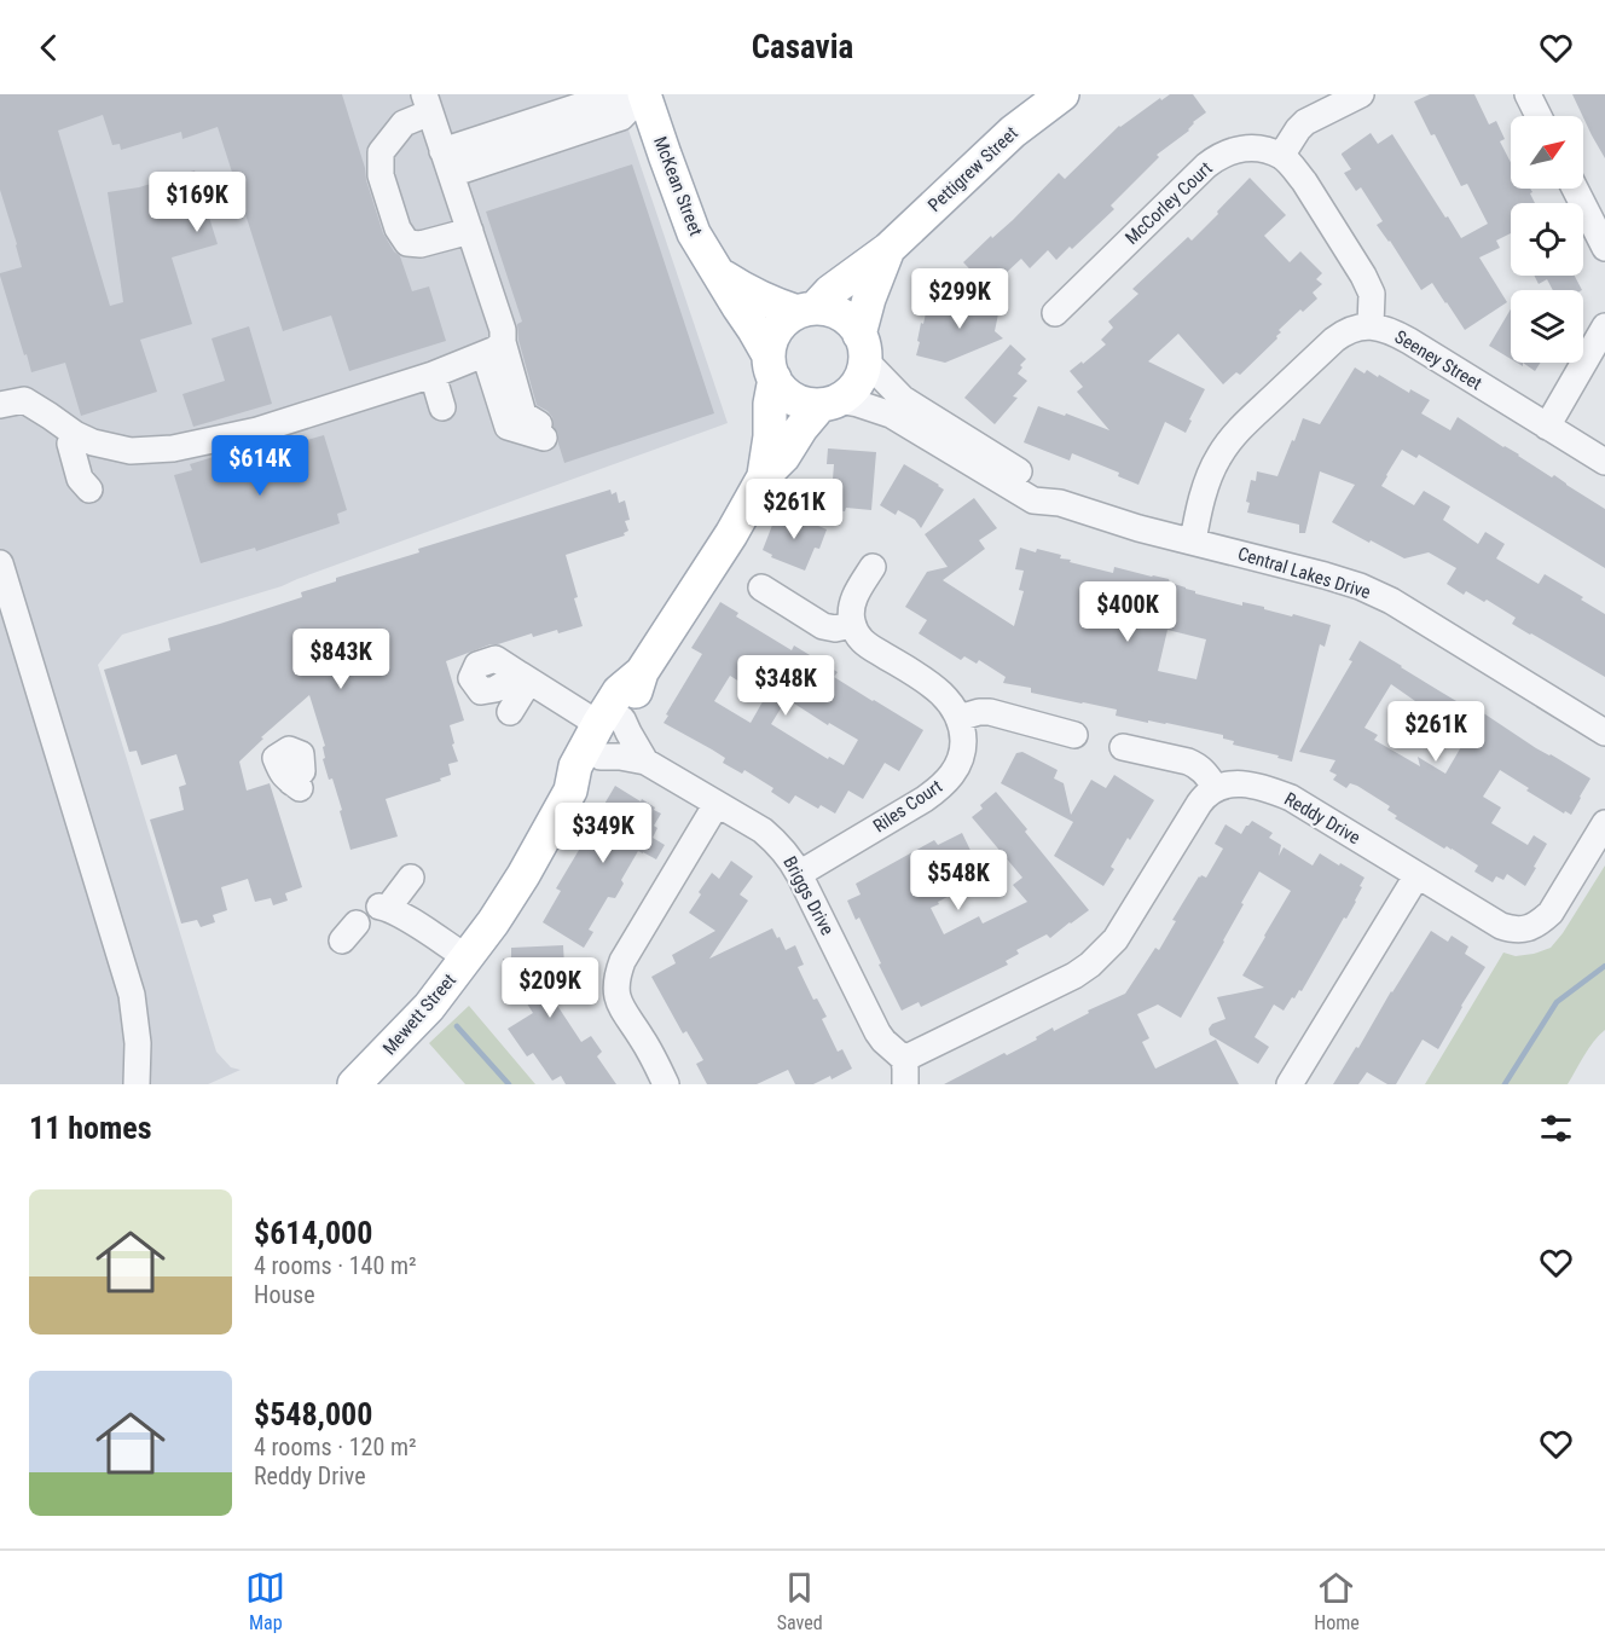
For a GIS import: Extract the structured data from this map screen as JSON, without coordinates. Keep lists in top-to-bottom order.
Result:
{
  "streets": {
    "main road": ["Pettigrew Street", "McKean Street", "Mewett Street"],
    "street": [
      "McCorley Court",
      "Seeney Street",
      "Central Lakes Drive",
      "Riles Court",
      "Reddy Drive",
      "Briggs Drive"
    ]
  },
  "crossings": [
    ["Pettigrew Street", "McKean Street"],
    ["Pettigrew Street", "Central Lakes Drive"],
    ["Pettigrew Street", "Mewett Street"],
    ["McKean Street", "Central Lakes Drive"],
    ["McKean Street", "Mewett Street"],
    ["Central Lakes Drive", "Mewett Street"],
    ["Riles Court", "Briggs Drive"],
    ["Briggs Drive", "Mewett Street"]
  ],
  "north": "top right",
  "page": {
    "header": "Casavia",
    "price": [
      "$169K",
      "$299K",
      "$614K",
      "$261K",
      "$400K",
      "$843K",
      "$348K",
      "$261K",
      "$349K",
      "$548K",
      "$209K"
    ],
    "heading": "11 homes",
    "list": [
      {
        "name": "$614,000",
        "note": "4 rooms · 140 m² · House"
      },
      {
        "name": "$548,000",
        "note": "4 rooms · 120 m² · Reddy Drive"
      }
    ],
    "tabs": ["Map", "Saved", "Home"]
  }
}
